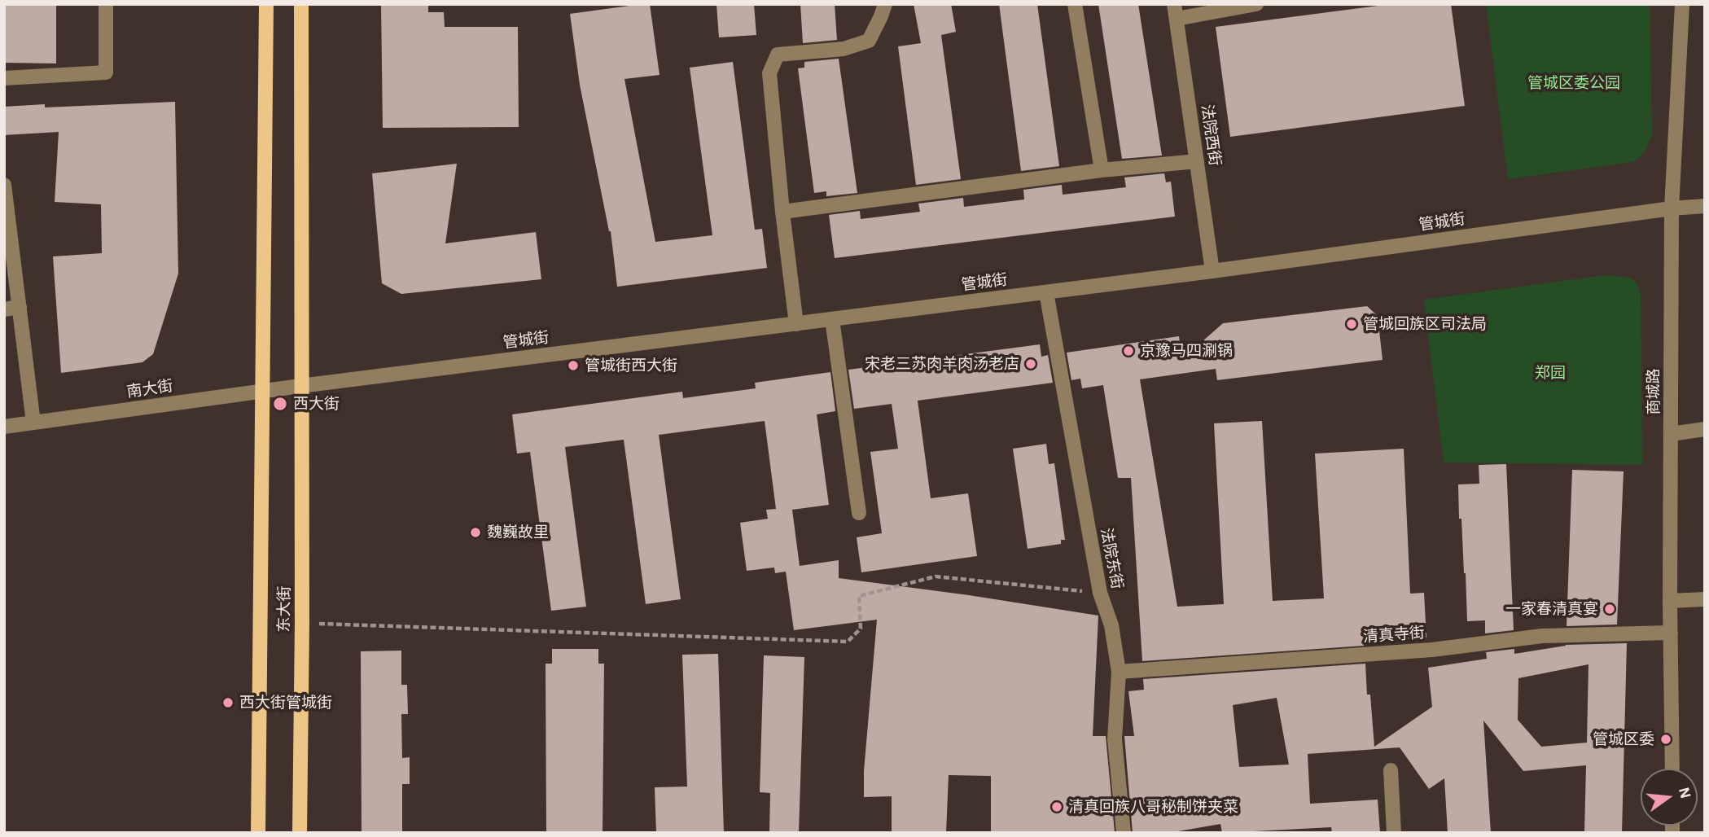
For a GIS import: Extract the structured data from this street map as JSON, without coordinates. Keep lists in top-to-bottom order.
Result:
{
  "streets": {
    "main road": ["东大街"],
    "street": [
      "法院西街",
      "管城街",
      "南大街",
      "商城路",
      "法院东街",
      "清真寺街"
    ]
  },
  "crossings": [
    ["法院西街", "管城街"],
    ["管城街", "南大街"],
    ["管城街", "商城路"],
    ["管城街", "法院东街"],
    ["管城街", "东大街"],
    ["南大街", "东大街"],
    ["商城路", "清真寺街"],
    ["法院东街", "清真寺街"]
  ],
  "parks": ["管城区委公园", "郑园"],
  "places": [
    "管城回族区司法局",
    "京豫马四涮锅",
    "宋老三苏肉羊肉汤老店",
    "管城街西大街",
    "西大街",
    "魏巍故里",
    "一家春清真宴",
    "西大街管城街",
    "管城区委",
    "清真回族八哥秘制饼夹菜"
  ],
  "north": "right"
}
